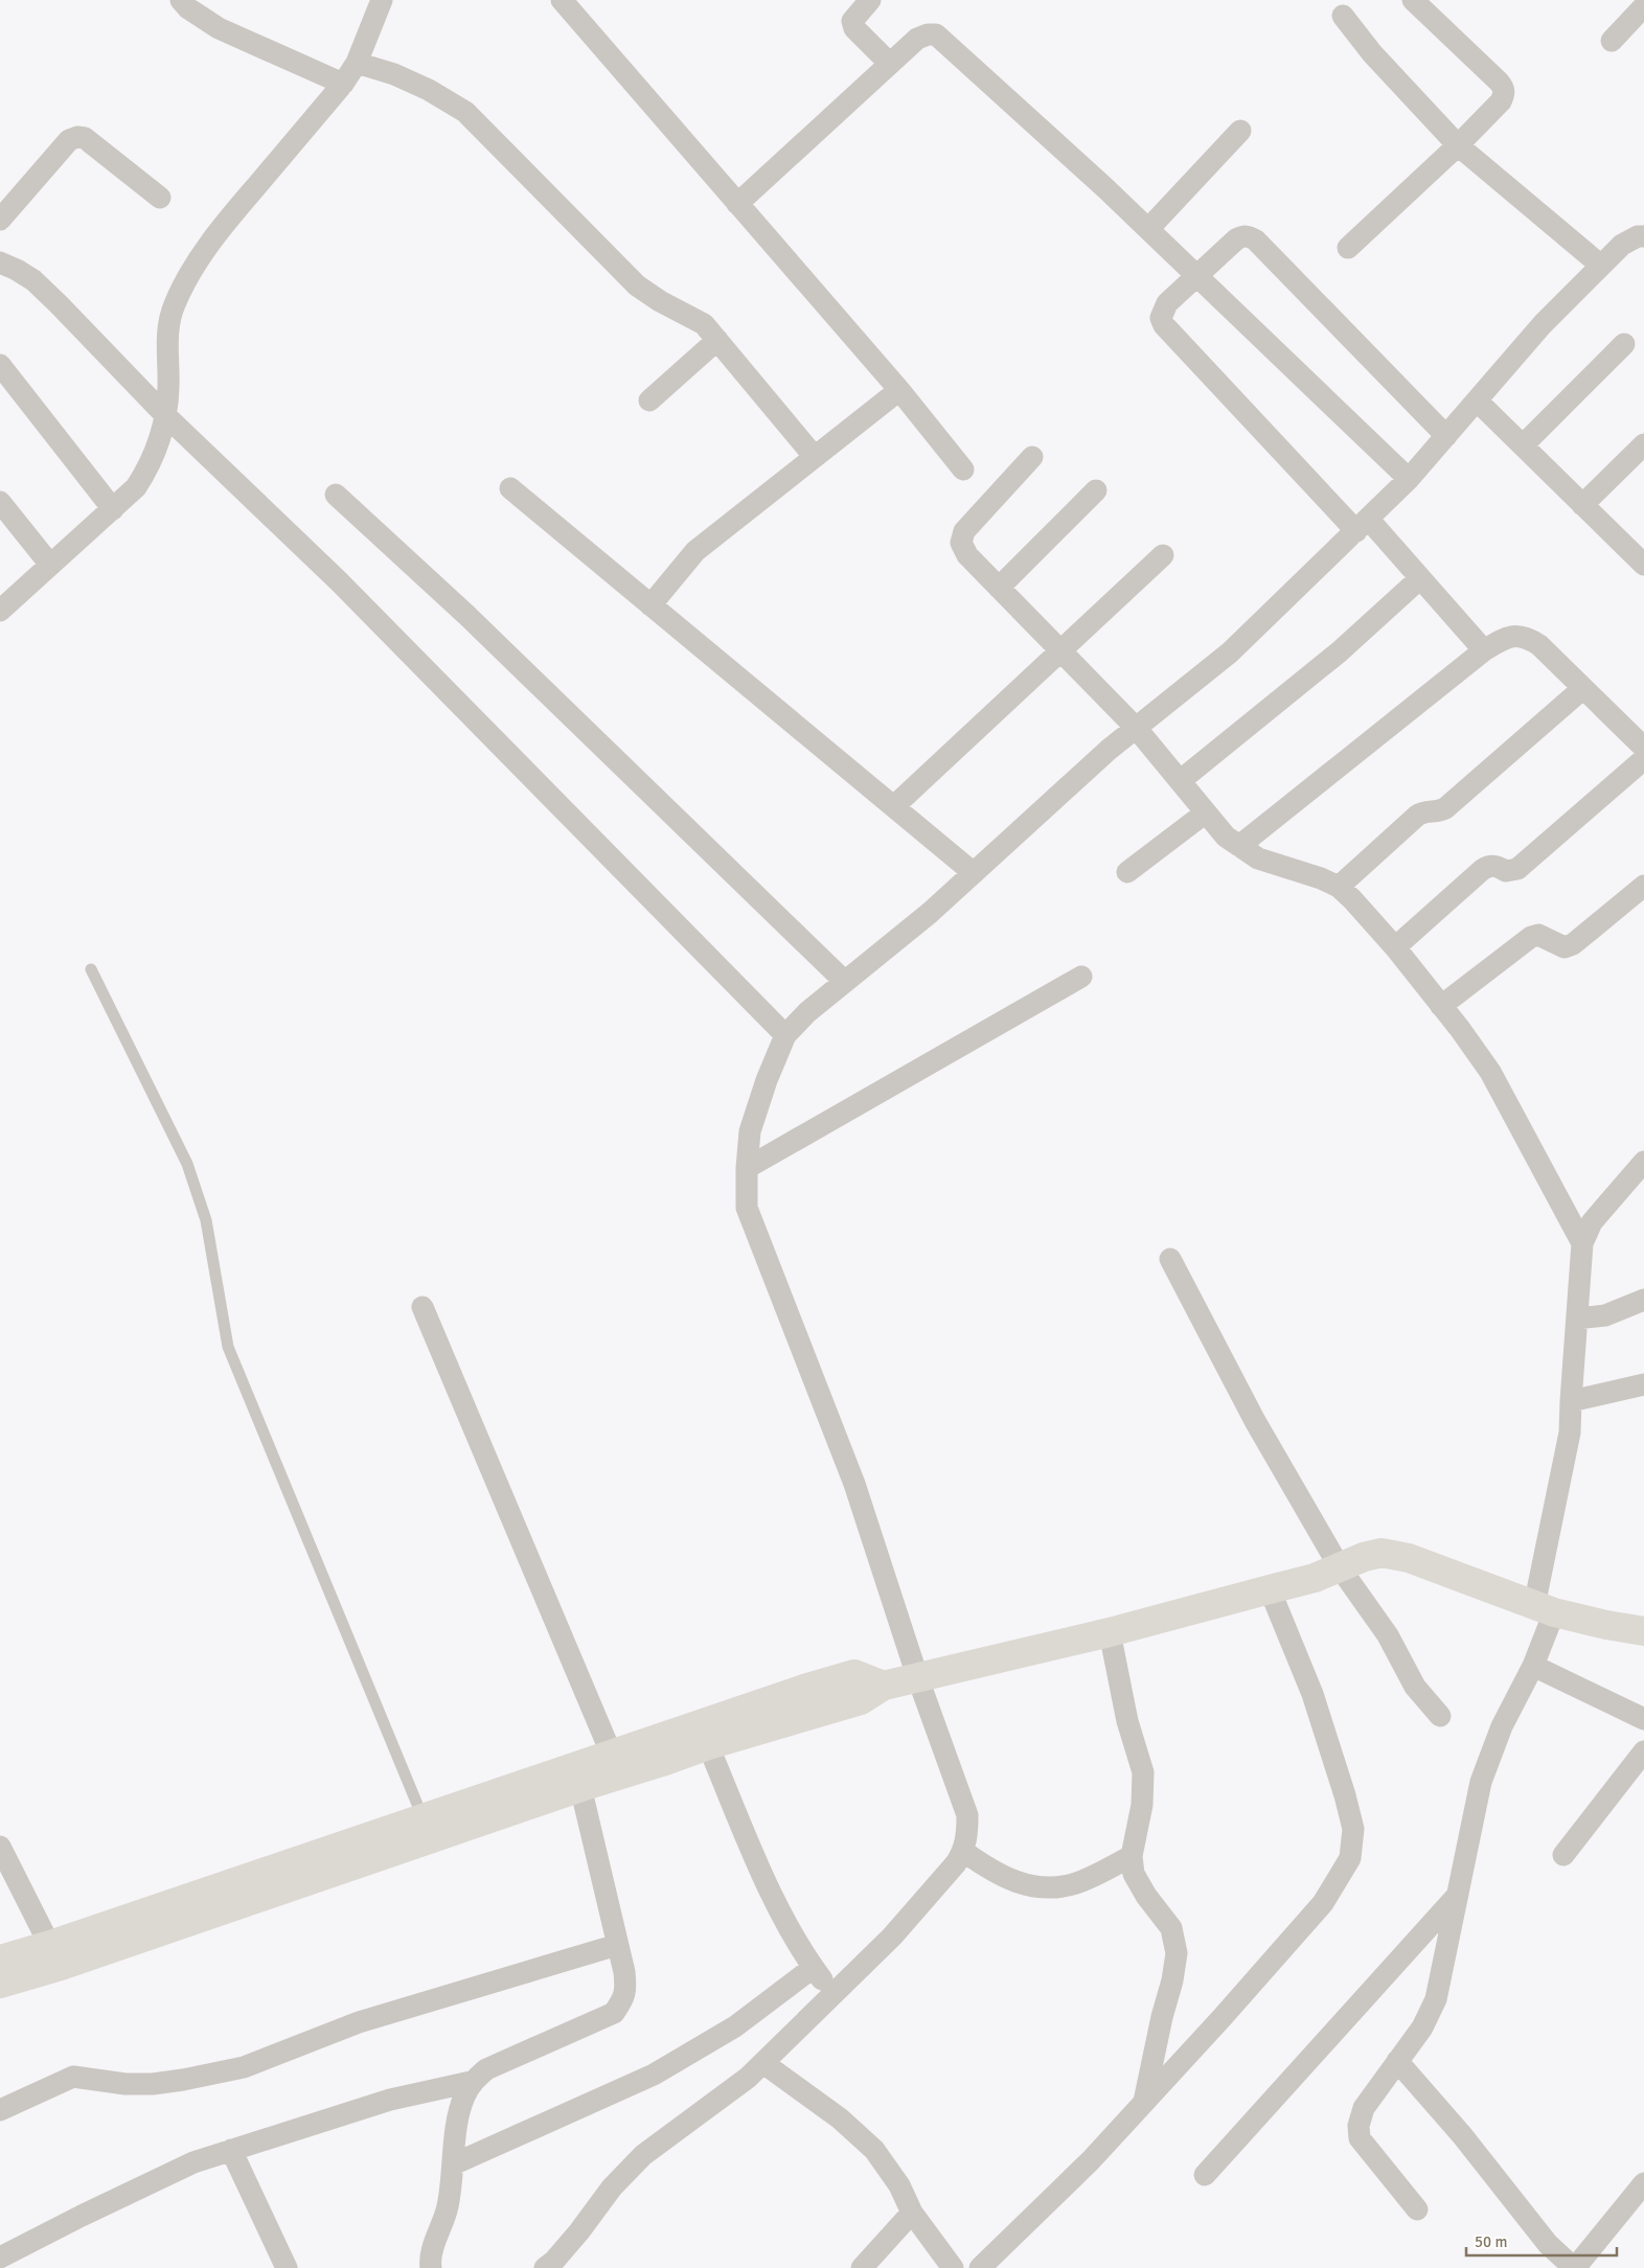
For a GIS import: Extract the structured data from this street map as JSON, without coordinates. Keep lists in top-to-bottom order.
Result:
{
  "scale_bar": "50 m"
}
